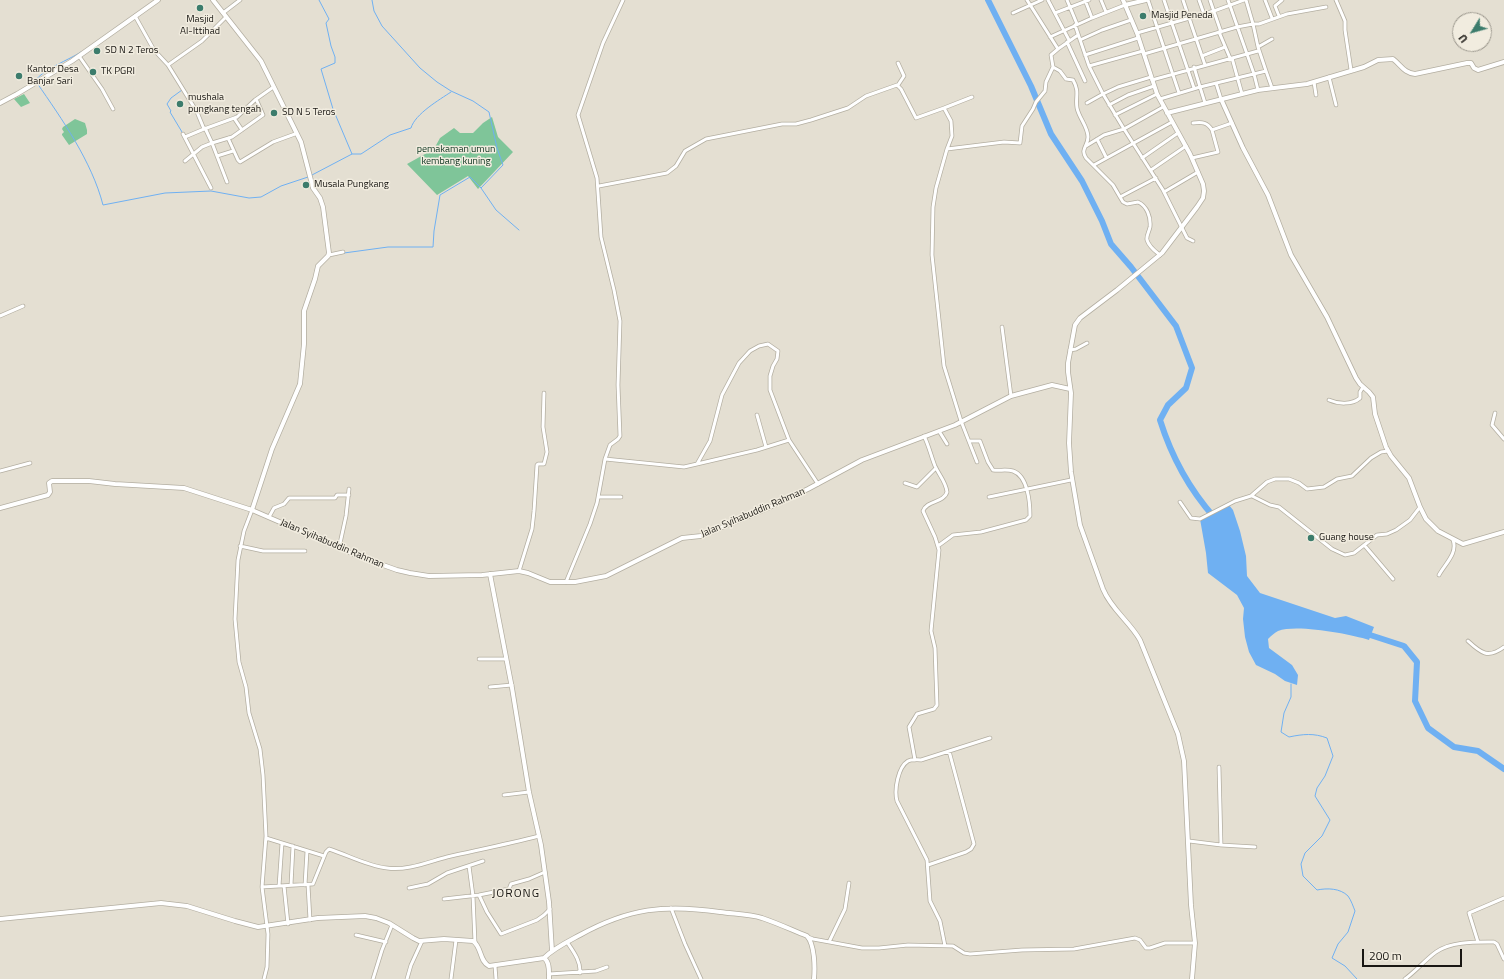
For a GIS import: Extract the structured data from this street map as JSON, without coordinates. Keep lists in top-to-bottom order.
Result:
{
  "streets": {
    "street": ["Jalan Syihabuddin Rahman"]
  },
  "districts": ["JORONG"],
  "parks": ["pemakaman umun kembang kuning"],
  "places": [
    "Masjid Al-Ittihad",
    "Masjid Peneda",
    "SD N 2 Teros",
    "TK PGRI",
    "Kantor Desa Banjar Sari",
    "mushala pungkang tengah",
    "SD N 5 Teros",
    "Musala Pungkang",
    "Guang house"
  ],
  "scale_bar": "200 m",
  "north": "bottom left"
}
